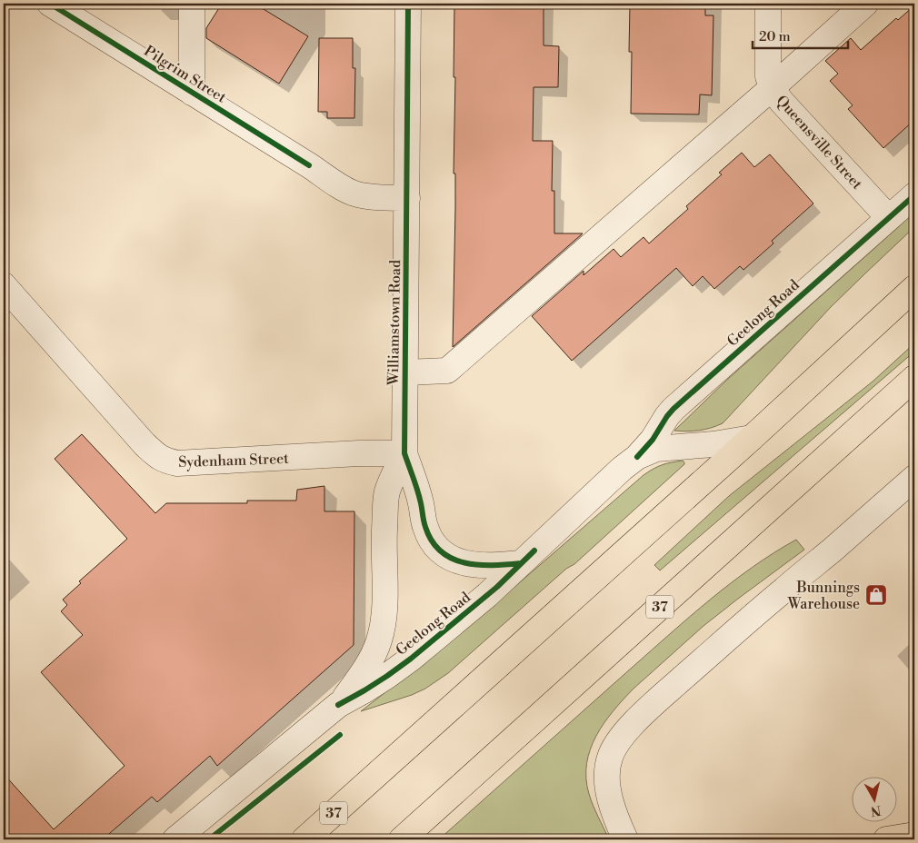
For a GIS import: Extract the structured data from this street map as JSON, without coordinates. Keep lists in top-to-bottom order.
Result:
{
  "streets": {
    "main road": ["37"],
    "street": [
      "Pilgrim Street",
      "Queensville Street",
      "Geelong Road",
      "Williamstown Road",
      "Sydenham Street"
    ]
  },
  "crossings": [
    ["Pilgrim Street", "Williamstown Road"],
    ["Queensville Street", "Geelong Road"],
    ["Geelong Road", "Williamstown Road"],
    ["Geelong Road", "37"],
    ["Williamstown Road", "Sydenham Street"]
  ],
  "places": {
    "shop": ["Bunnings Warehouse"]
  },
  "scale_bar": "20 m",
  "north": "bottom"
}
